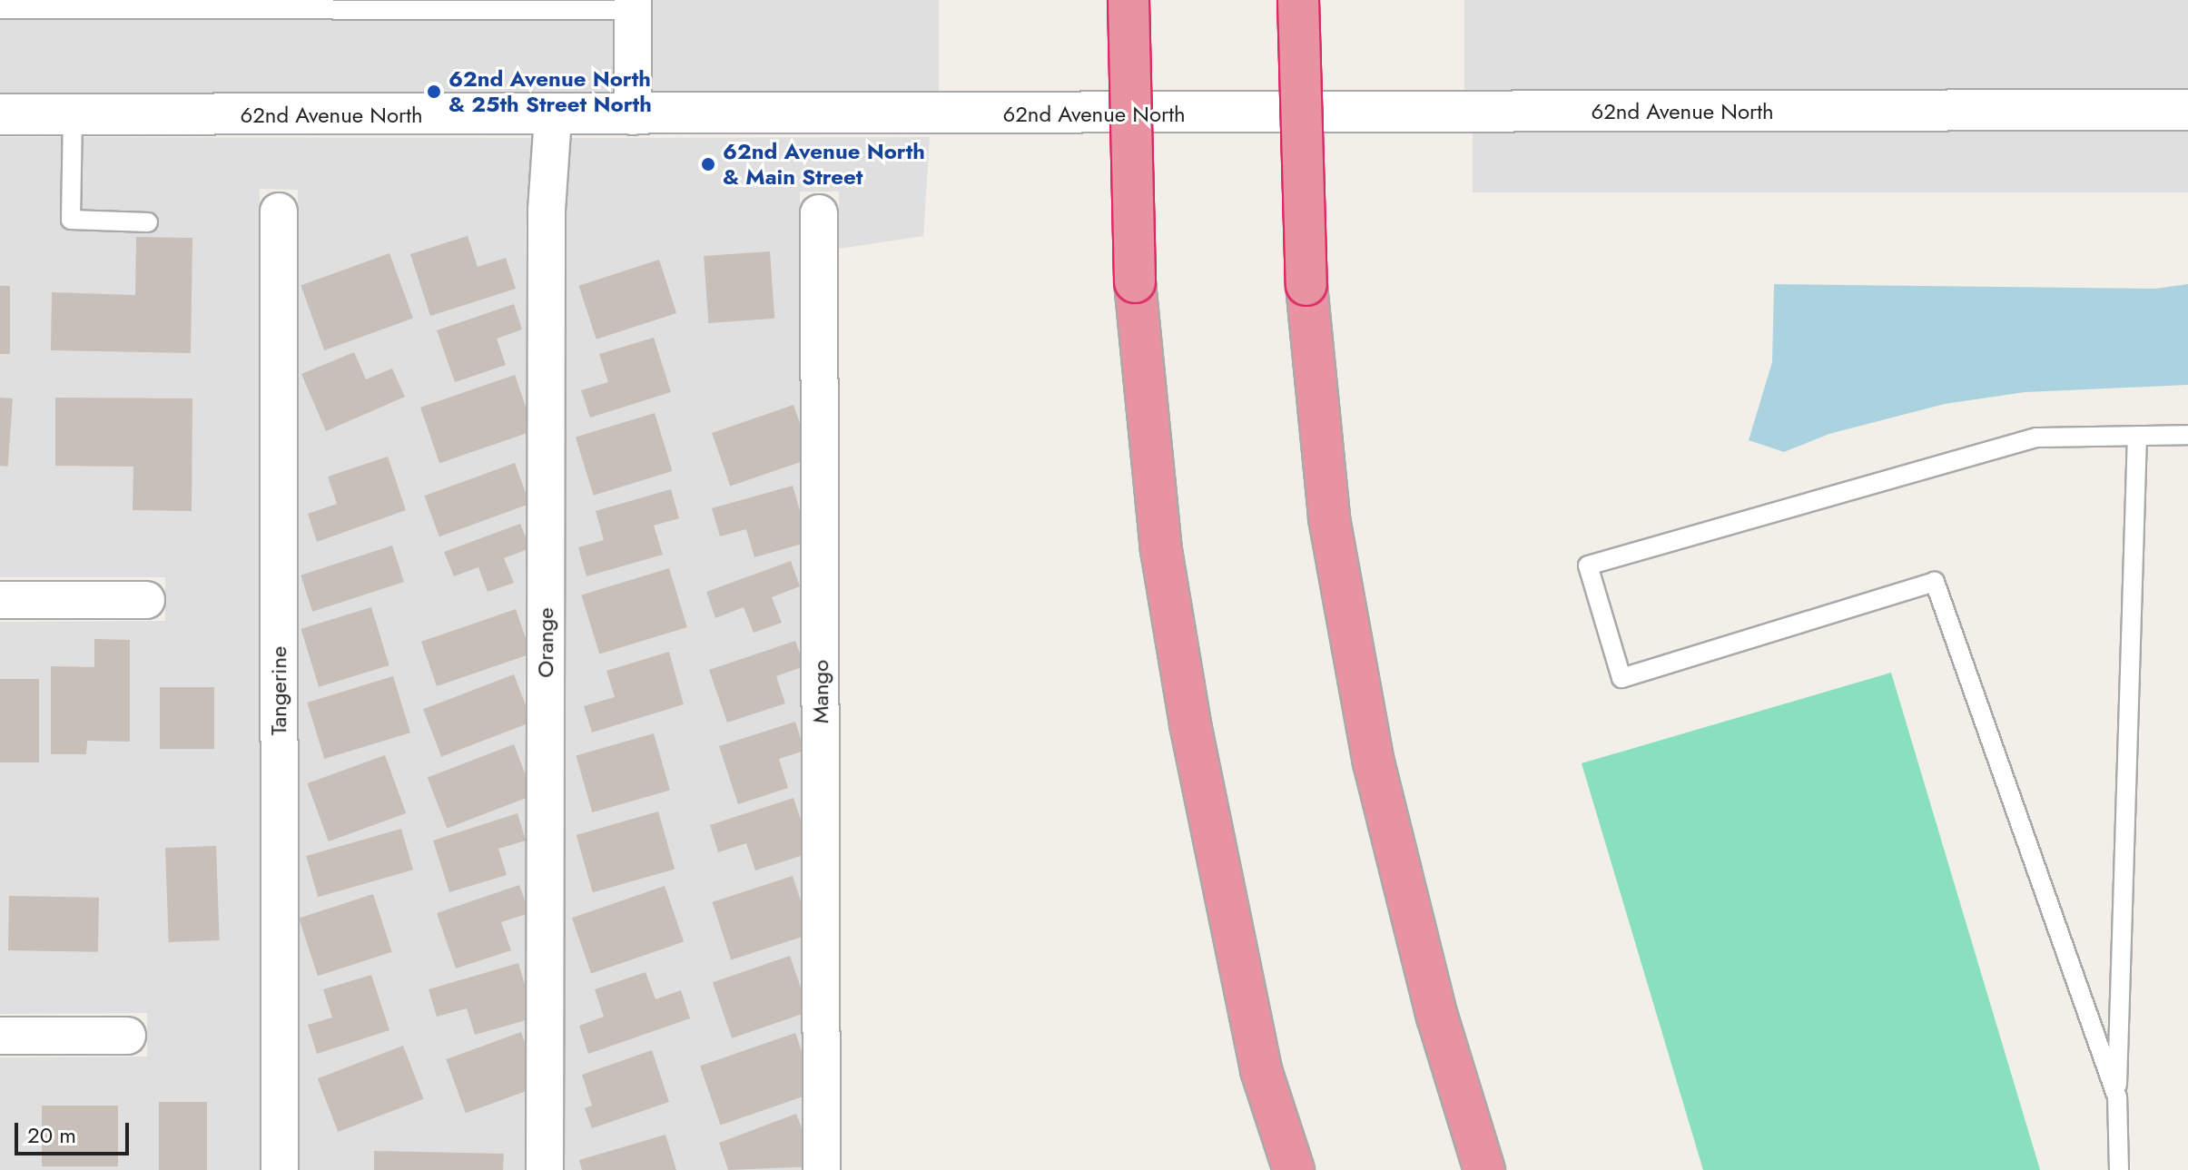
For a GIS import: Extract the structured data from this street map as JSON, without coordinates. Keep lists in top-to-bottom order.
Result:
{
  "streets": {
    "street": [
      "62nd Avenue North",
      "Orange",
      "Tangerine",
      "Mango"
    ]
  },
  "crossings": [
    ["62nd Avenue North", "Orange"]
  ],
  "places": ["62nd Avenue North & 25th Street North", "62nd Avenue North & Main Street"],
  "scale_bar": "20 m"
}
